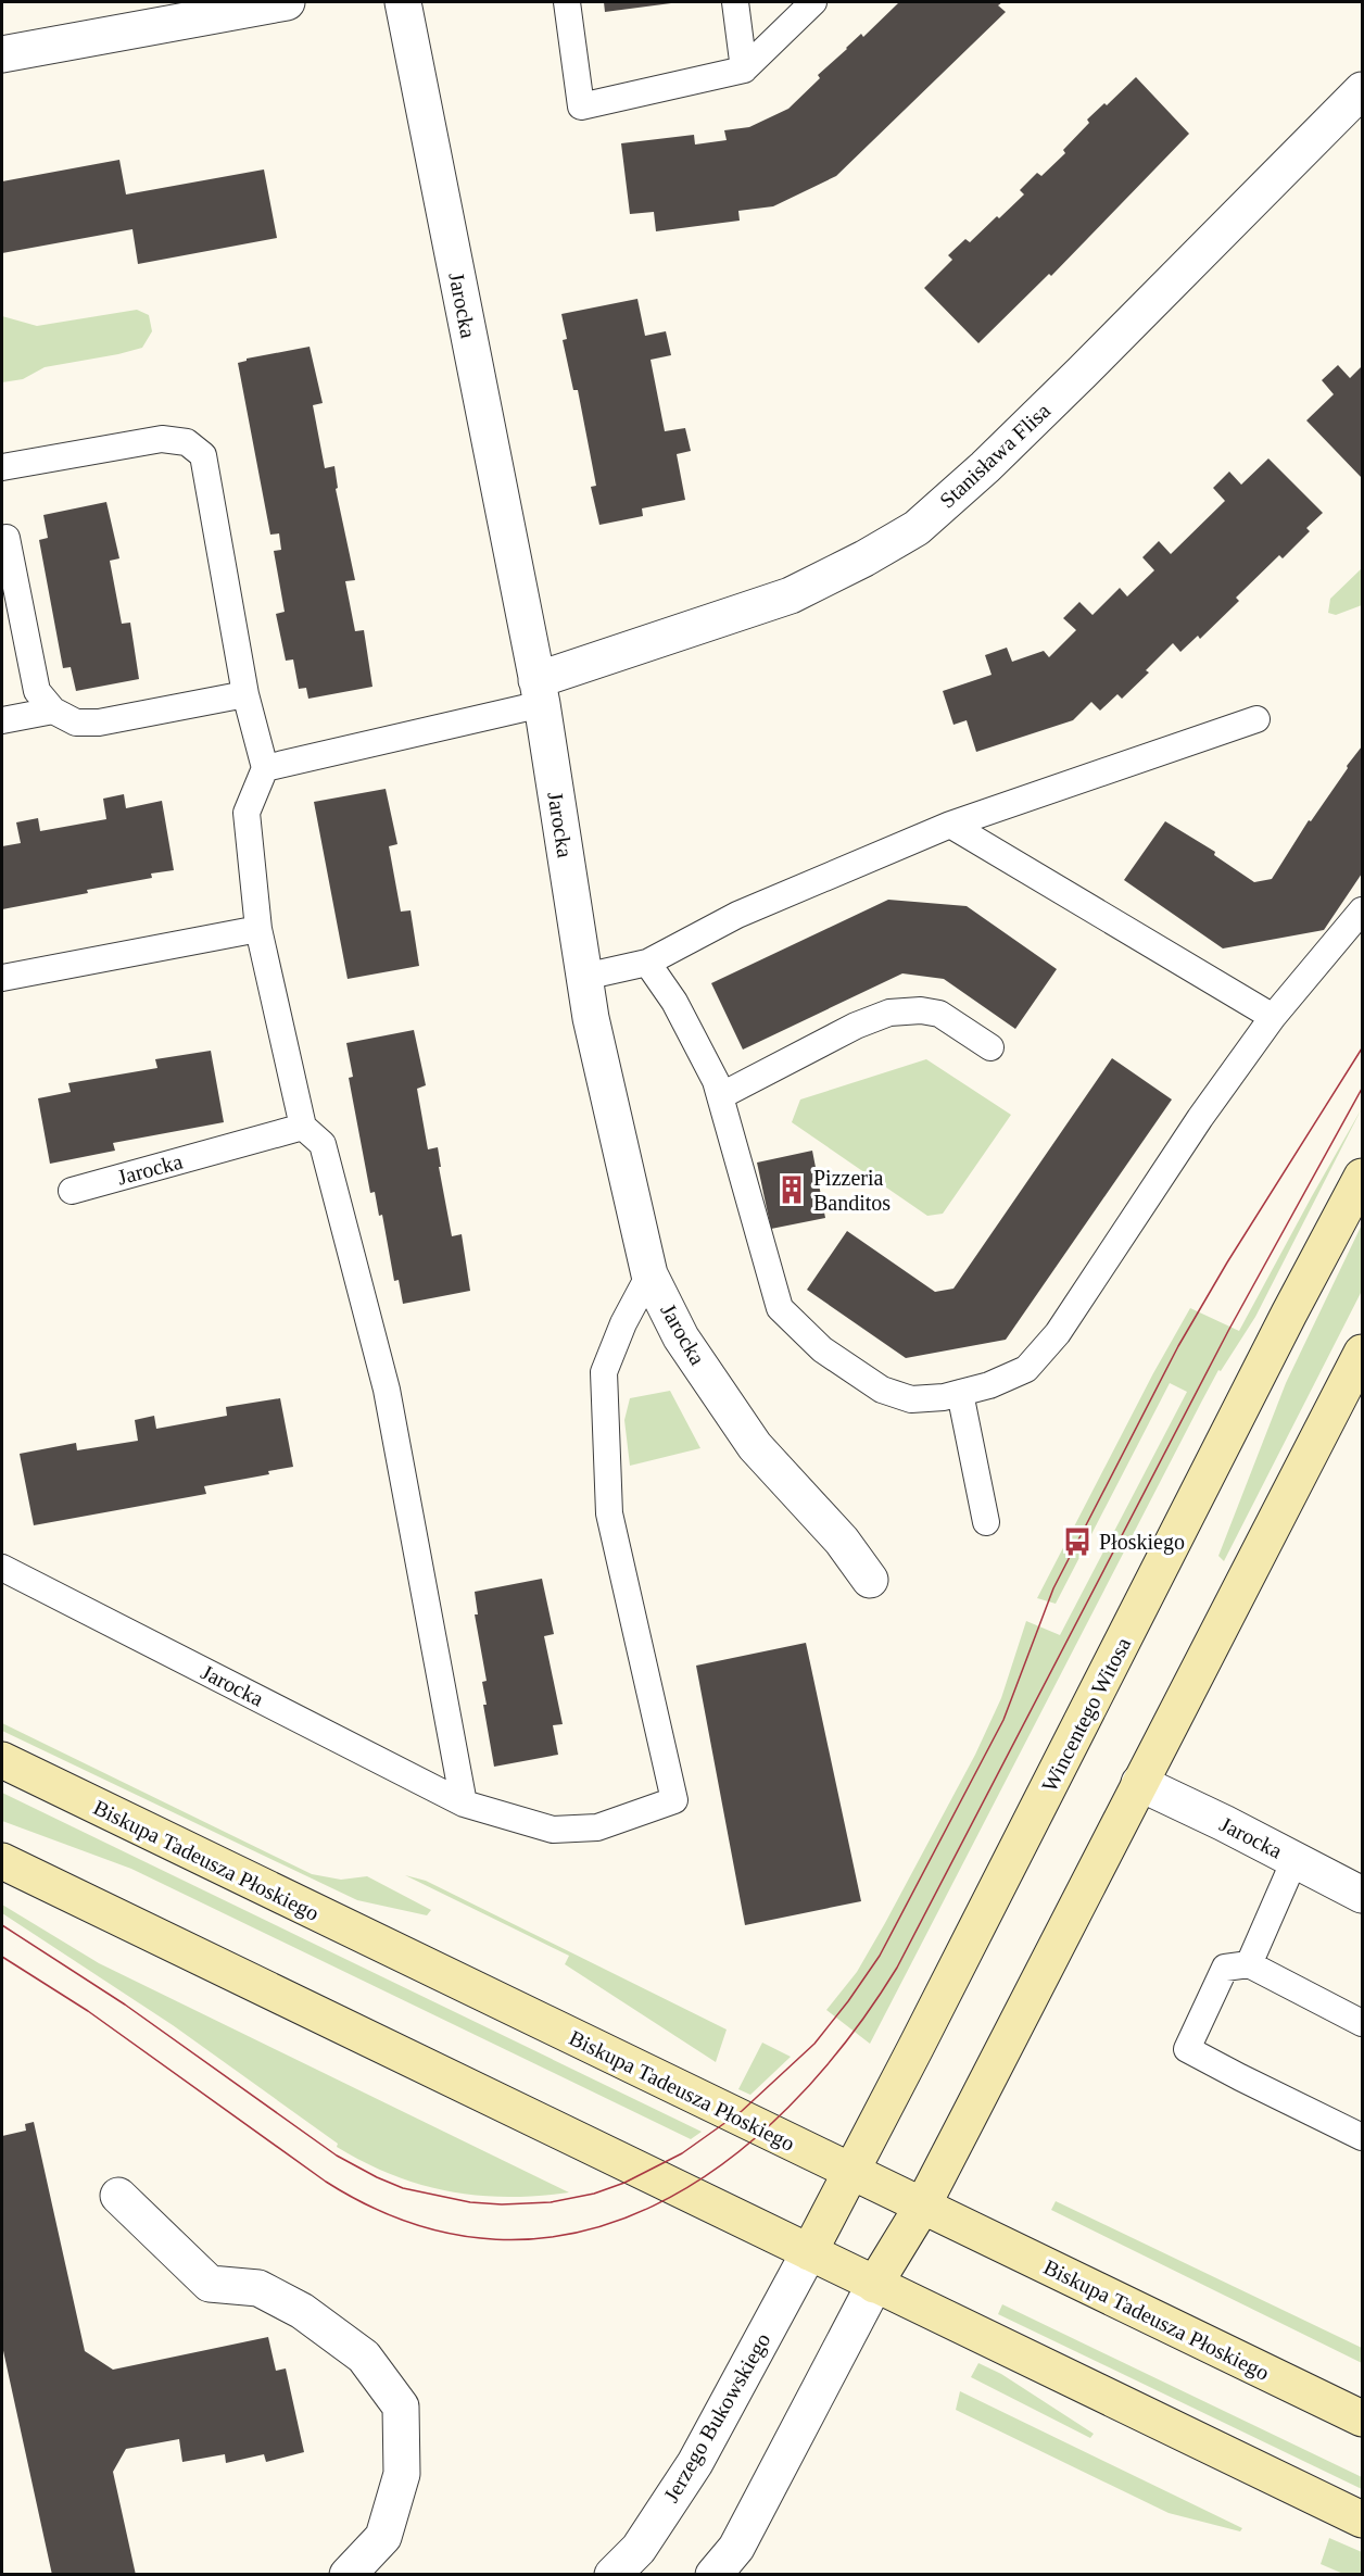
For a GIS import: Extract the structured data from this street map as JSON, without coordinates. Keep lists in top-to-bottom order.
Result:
{
  "streets": {
    "main road": ["Wincentego Witosa", "Biskupa Tadeusza Płoskiego"],
    "street": ["Jarocka", "Stanisława Flisa", "Jerzego Bukowskiego"]
  },
  "crossings": [
    ["Jarocka", "Stanisława Flisa"],
    ["Wincentego Witosa", "Biskupa Tadeusza Płoskiego"],
    ["Wincentego Witosa", "Jerzego Bukowskiego"]
  ],
  "places": {
    "building": ["Pizzeria Banditos"],
    "bus stop": ["Płoskiego"]
  }
}
